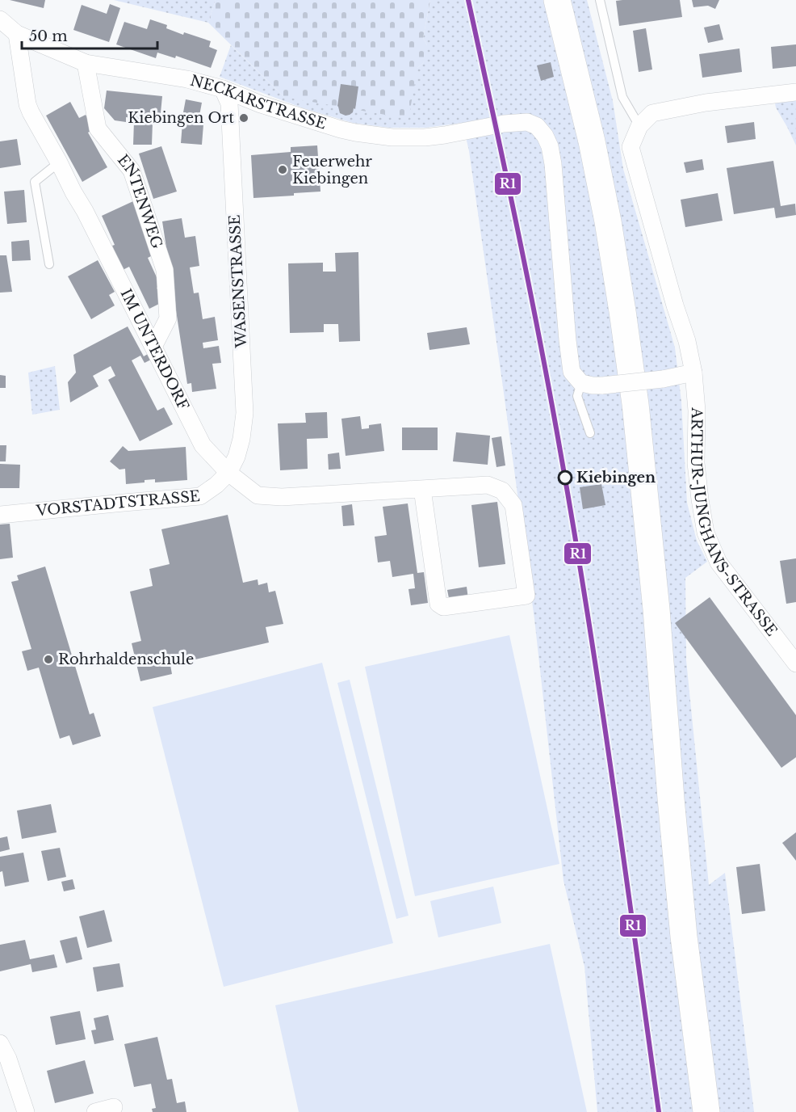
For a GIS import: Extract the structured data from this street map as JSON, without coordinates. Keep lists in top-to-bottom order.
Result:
{
  "streets": {
    "street": [
      "NECKARSTRASSE",
      "ENTENWEG",
      "WASENSTRASSE",
      "IM UNTERDORF",
      "VORSTADTSTRASSE",
      "ARTHUR-JUNGHANS-STRASSE"
    ]
  },
  "crossings": [
    ["NECKARSTRASSE", "ENTENWEG"],
    ["NECKARSTRASSE", "WASENSTRASSE"],
    ["NECKARSTRASSE", "IM UNTERDORF"],
    ["ENTENWEG", "IM UNTERDORF"],
    ["WASENSTRASSE", "IM UNTERDORF"],
    ["WASENSTRASSE", "VORSTADTSTRASSE"],
    ["IM UNTERDORF", "VORSTADTSTRASSE"]
  ],
  "places": [
    "Kiebingen Ort",
    "Feuerwehr Kiebingen",
    "Kiebingen",
    "Rohrhaldenschule"
  ],
  "lines": ["transit line R1"],
  "scale_bar": "50 m"
}
